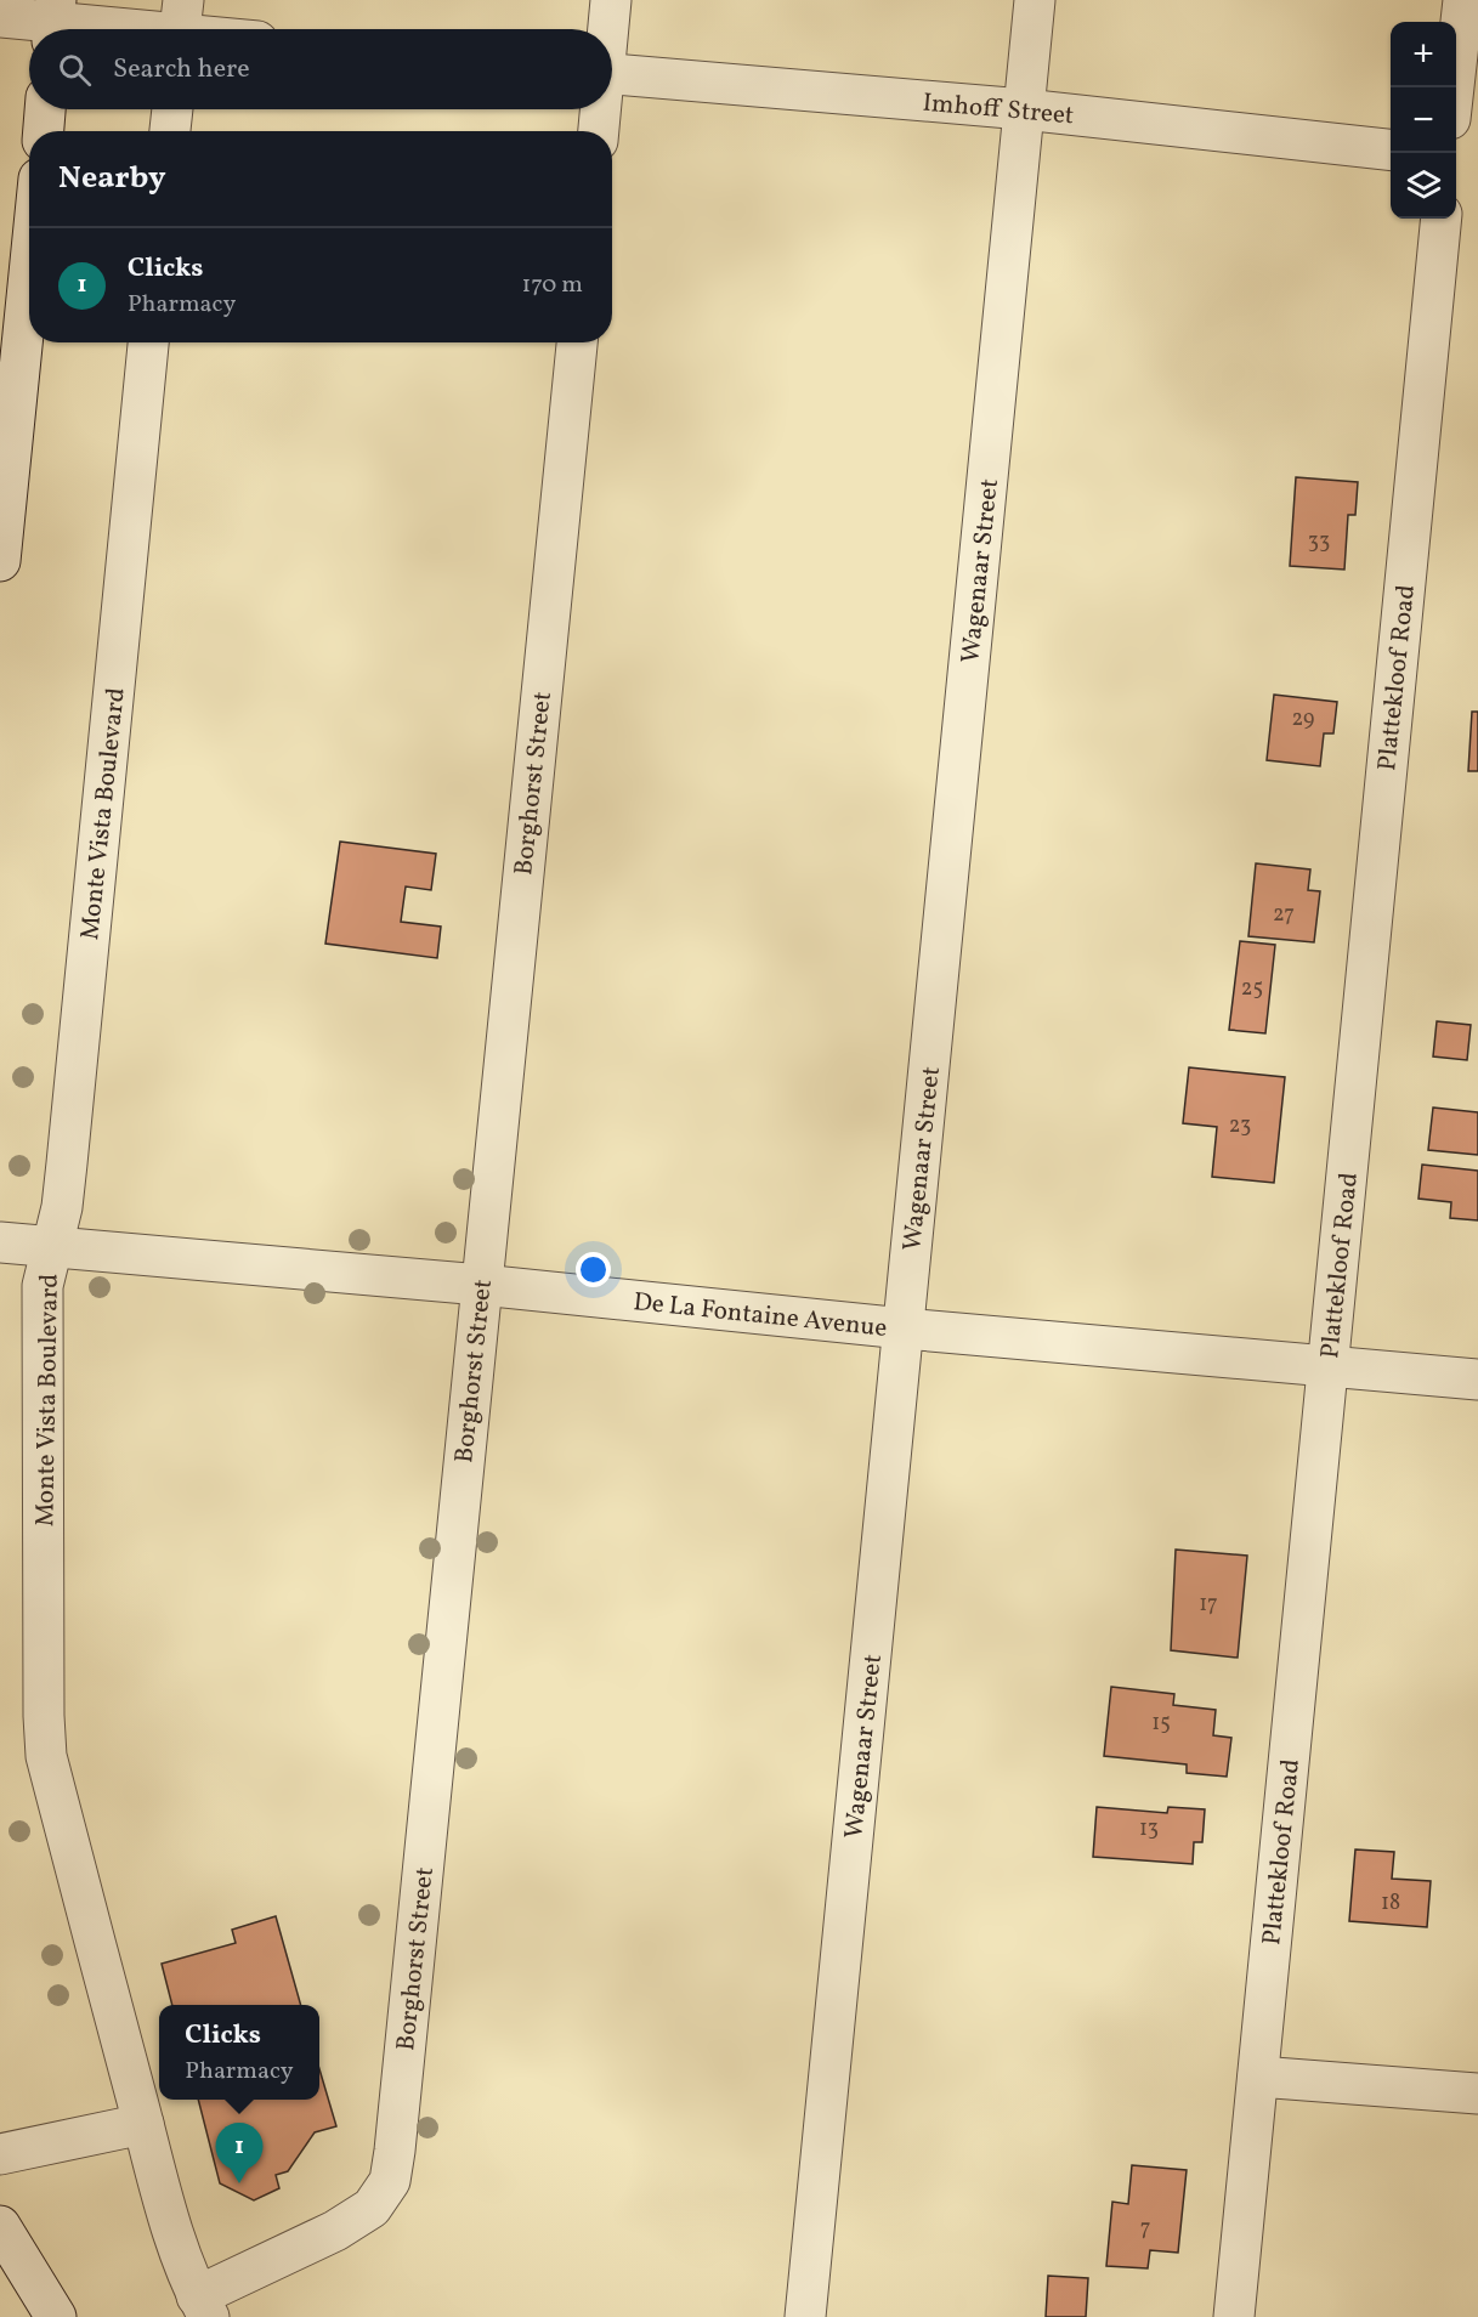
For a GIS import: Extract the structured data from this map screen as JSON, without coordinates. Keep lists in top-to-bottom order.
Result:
{
  "streets": {
    "street": [
      "Imhoff Street",
      "Wagenaar Street",
      "Plattekloof Road",
      "Borghorst Street",
      "Monte Vista Boulevard",
      "De La Fontaine Avenue"
    ]
  },
  "crossings": [
    ["Imhoff Street", "Wagenaar Street"],
    ["Wagenaar Street", "De La Fontaine Avenue"],
    ["Plattekloof Road", "De La Fontaine Avenue"],
    ["Borghorst Street", "Monte Vista Boulevard"],
    ["Borghorst Street", "De La Fontaine Avenue"],
    ["Monte Vista Boulevard", "De La Fontaine Avenue"]
  ],
  "house_numbers": [
    "33",
    "29",
    "27",
    "25",
    "23",
    "17",
    "15",
    "13",
    "18",
    "7"
  ],
  "page": {
    "map_buttons": ["+", "−"],
    "search": "Search here",
    "heading": "Nearby",
    "list": [
      {
        "mark": "1",
        "name": "Clicks",
        "note": "Pharmacy",
        "value": "170 m"
      }
    ],
    "popup": ["Clicks", "Pharmacy"],
    "pins": "1"
  }
}
